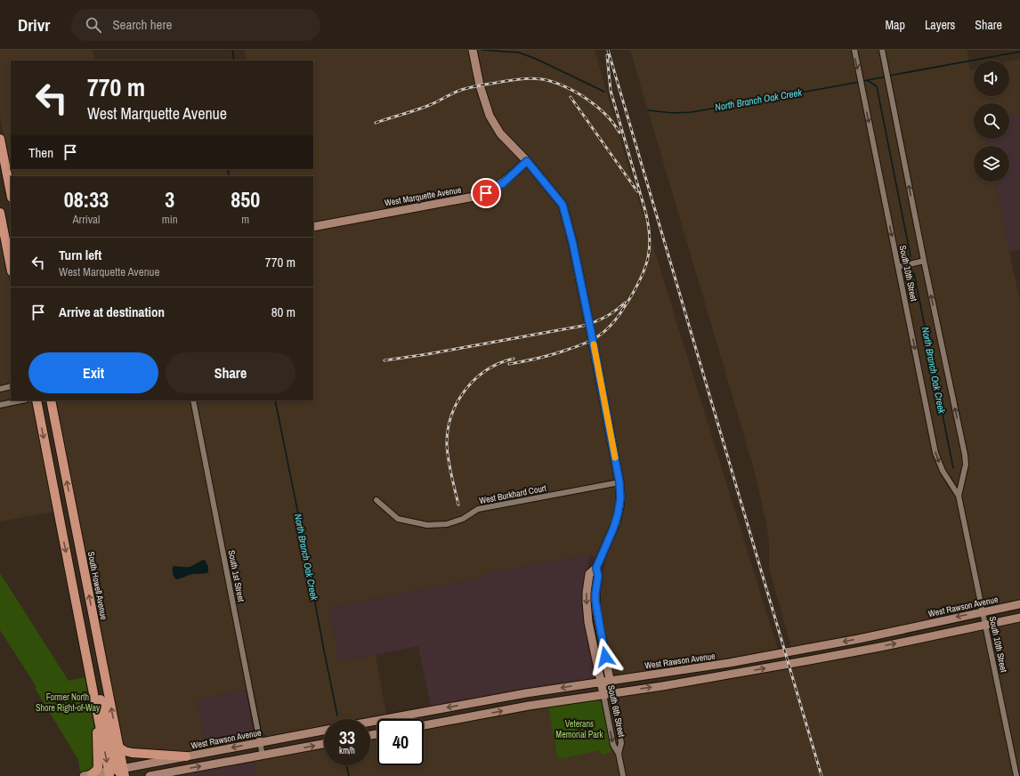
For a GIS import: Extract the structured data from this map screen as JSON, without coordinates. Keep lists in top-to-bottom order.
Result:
{
  "streets": {
    "main road": [
      "West Marquette Avenue",
      "South Howell Avenue",
      "West Rawson Avenue",
      "South 6th Street"
    ],
    "street": ["South 10th Street", "West Burkhard Court", "South 1st Street"]
  },
  "crossings": [
    ["West Marquette Avenue", "South 6th Street"],
    ["South 10th Street", "West Rawson Avenue"],
    ["West Burkhard Court", "South 6th Street"],
    ["South 1st Street", "West Rawson Avenue"],
    ["South Howell Avenue", "West Rawson Avenue"],
    ["West Rawson Avenue", "South 6th Street"]
  ],
  "water": ["North Branch Oak Creek"],
  "parks": ["Former North Shore Right-of-Way", "Veterans Memorial Park"],
  "page": {
    "header": "Drivr",
    "search": "Search here",
    "nav": ["Map", "Layers", "Share"],
    "turn": ["770 m", "West Marquette Avenue"],
    "then": "Then",
    "eta": [
      "08:33",
      "Arrival",
      "3",
      "min",
      "850",
      "m"
    ],
    "list": [
      {
        "name": "Turn left",
        "note": "West Marquette Avenue",
        "value": "770 m"
      },
      {
        "name": "Arrive at destination",
        "value": "80 m"
      }
    ],
    "buttons": ["Exit", "Share"],
    "speed": "33 km/h",
    "limit": "40"
  }
}
